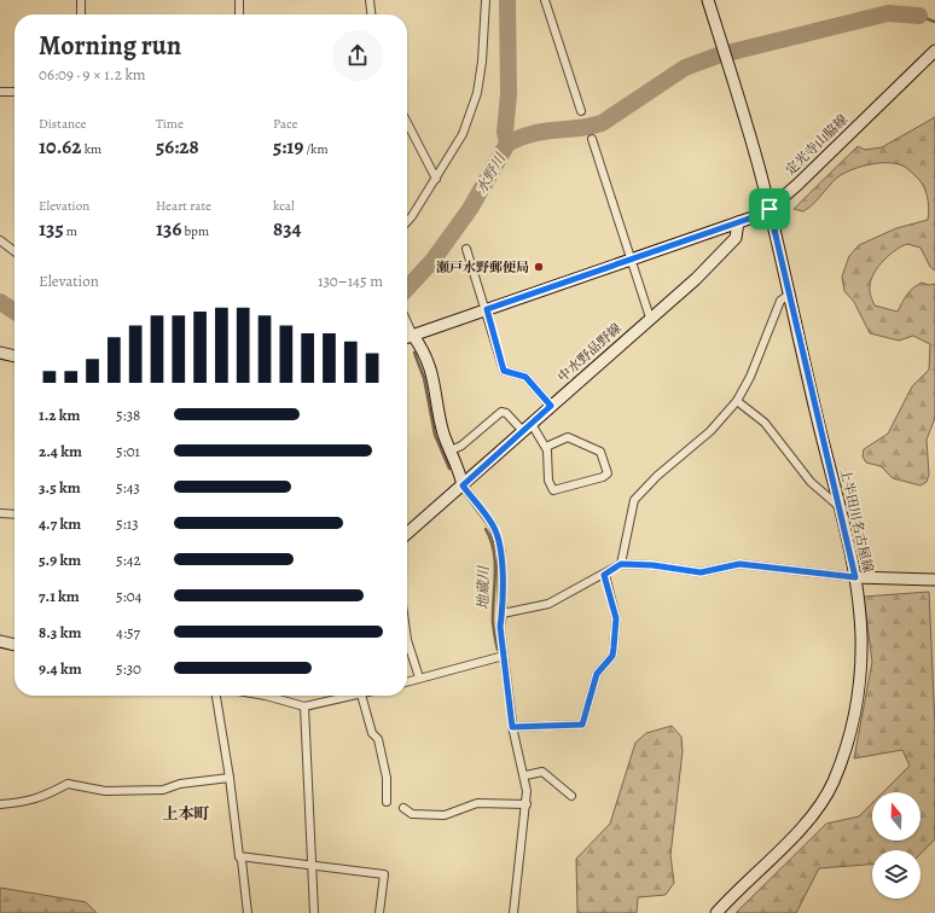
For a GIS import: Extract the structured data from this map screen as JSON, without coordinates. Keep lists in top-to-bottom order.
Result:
{
  "streets": {
    "main road": ["定光寺山脇線", "中水野品野線", "上半田川名古屋線"]
  },
  "crossings": [
    ["定光寺山脇線", "上半田川名古屋線"]
  ],
  "districts": ["上本町"],
  "water": ["水野川", "地蔵川"],
  "places": ["瀬戸水野郵便局"],
  "north": "top",
  "page": {
    "heading": ["Morning run", "06:09 · 9 × 1.2 km"],
    "stats": [
      ["Distance", "10.62 km"],
      ["Time", "56:28"],
      ["Pace", "5:19 /km"],
      ["Elevation", "135 m"],
      ["Heart rate", "136 bpm"],
      ["kcal", "834"]
    ],
    "chart": ["Elevation", "130–145 m"],
    "list": [
      {
        "name": "1.2 km",
        "note": "5:38"
      },
      {
        "name": "2.4 km",
        "note": "5:01"
      },
      {
        "name": "3.5 km",
        "note": "5:43"
      },
      {
        "name": "4.7 km",
        "note": "5:13"
      },
      {
        "name": "5.9 km",
        "note": "5:42"
      },
      {
        "name": "7.1 km",
        "note": "5:04"
      },
      {
        "name": "8.3 km",
        "note": "4:57"
      },
      {
        "name": "9.4 km",
        "note": "5:30"
      }
    ]
  }
}
